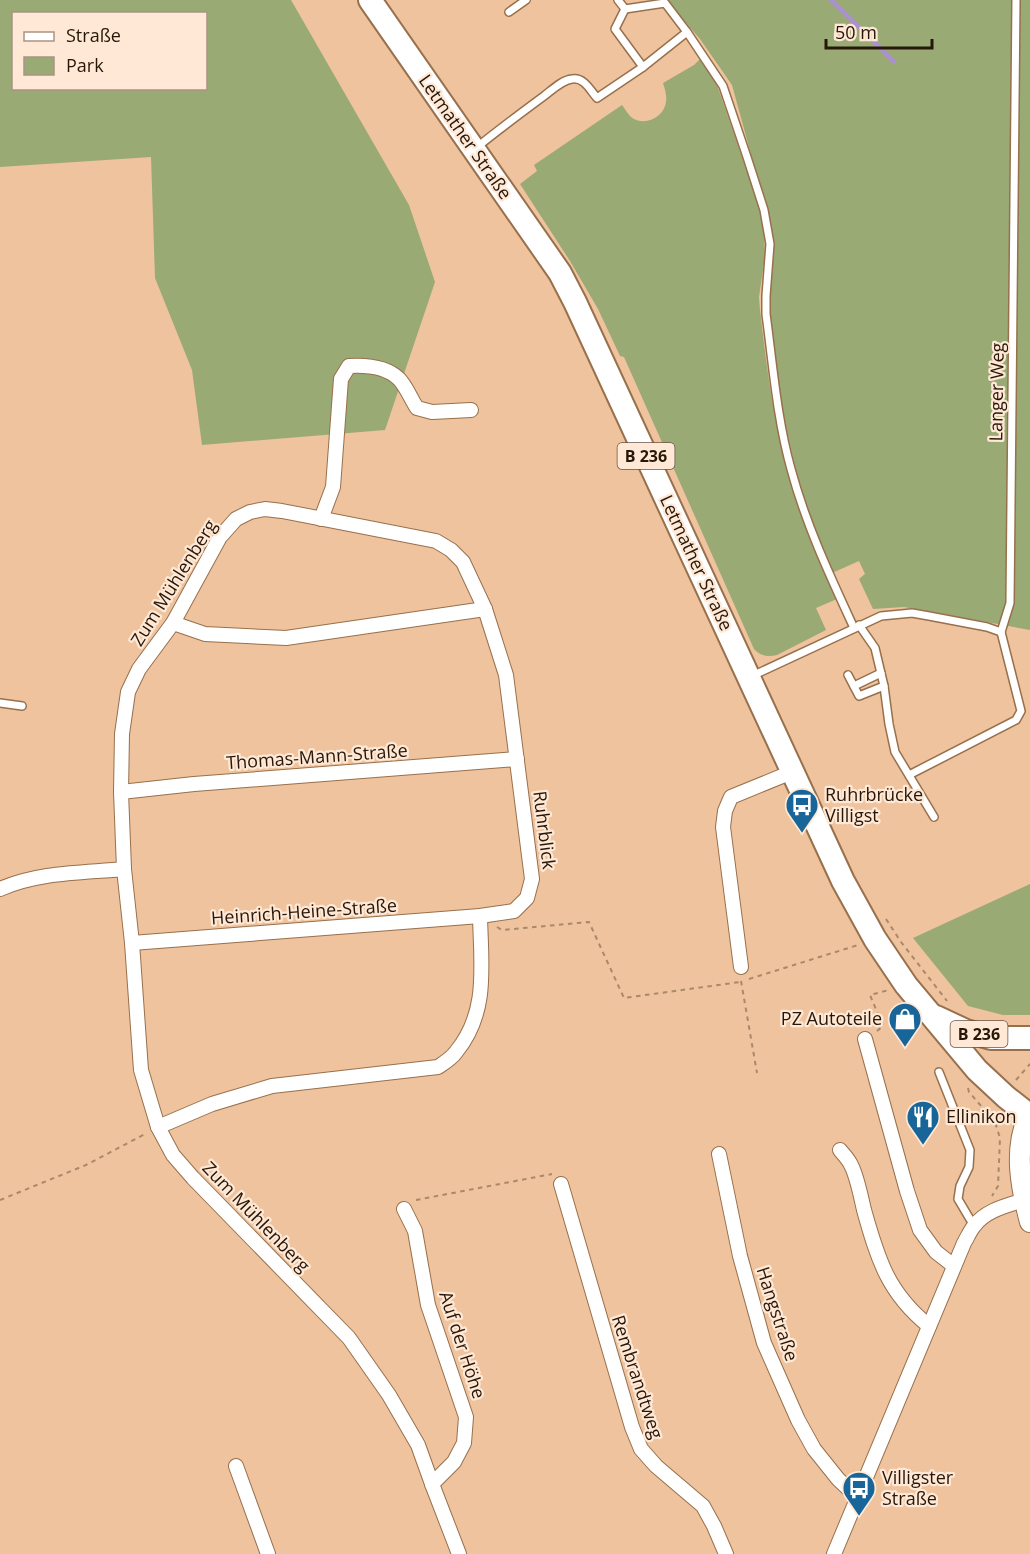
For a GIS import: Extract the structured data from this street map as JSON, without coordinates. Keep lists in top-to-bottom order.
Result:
{
  "streets": {
    "main road": ["Letmather Straße", "B 236"],
    "street": [
      "Zum Mühlenberg",
      "Thomas-Mann-Straße",
      "Ruhrblick",
      "Heinrich-Heine-Straße",
      "Hangstraße",
      "Auf der Höhe",
      "Rembrandtweg"
    ],
    "lane": ["Langer Weg"]
  },
  "crossings": [
    ["Letmather Straße", "B 236"],
    ["Zum Mühlenberg", "Thomas-Mann-Straße"],
    ["Zum Mühlenberg", "Ruhrblick"],
    ["Zum Mühlenberg", "Heinrich-Heine-Straße"],
    ["Zum Mühlenberg", "Auf der Höhe"],
    ["Thomas-Mann-Straße", "Ruhrblick"],
    ["Ruhrblick", "Heinrich-Heine-Straße"]
  ],
  "places": {
    "bus stop": ["Ruhrbrücke Villigst", "Villigster Straße"],
    "shop": ["PZ Autoteile"],
    "restaurant": ["Ellinikon"]
  },
  "legend": ["Straße", "Park"],
  "scale_bar": "50 m"
}
